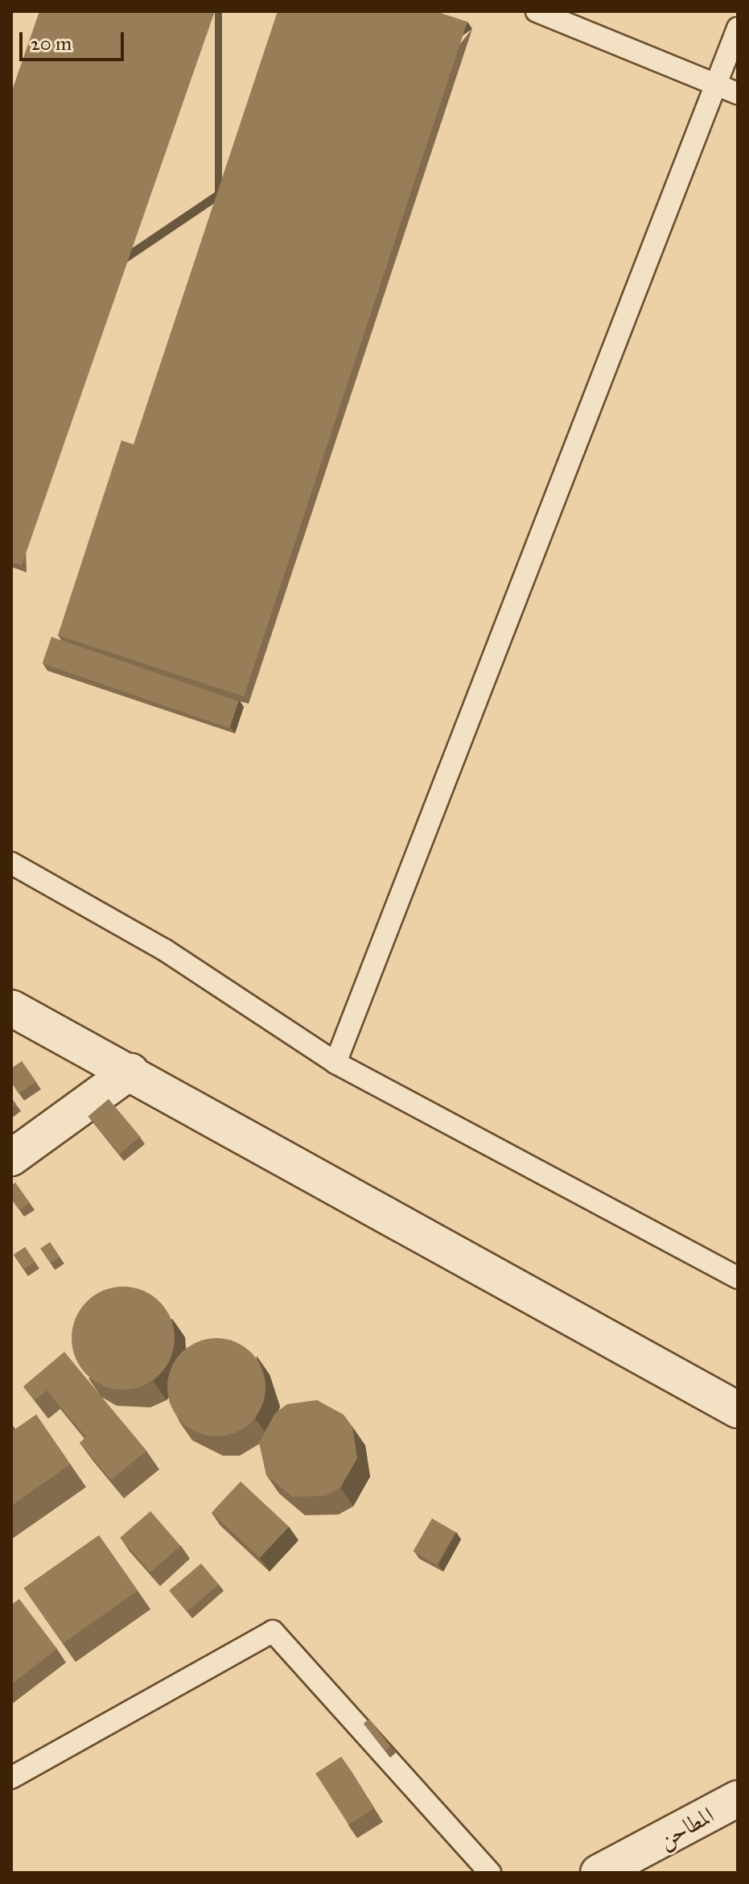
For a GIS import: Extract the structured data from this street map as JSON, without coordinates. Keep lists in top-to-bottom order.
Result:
{
  "streets": {
    "street": ["المطاحن"]
  },
  "scale_bar": "20 m"
}
